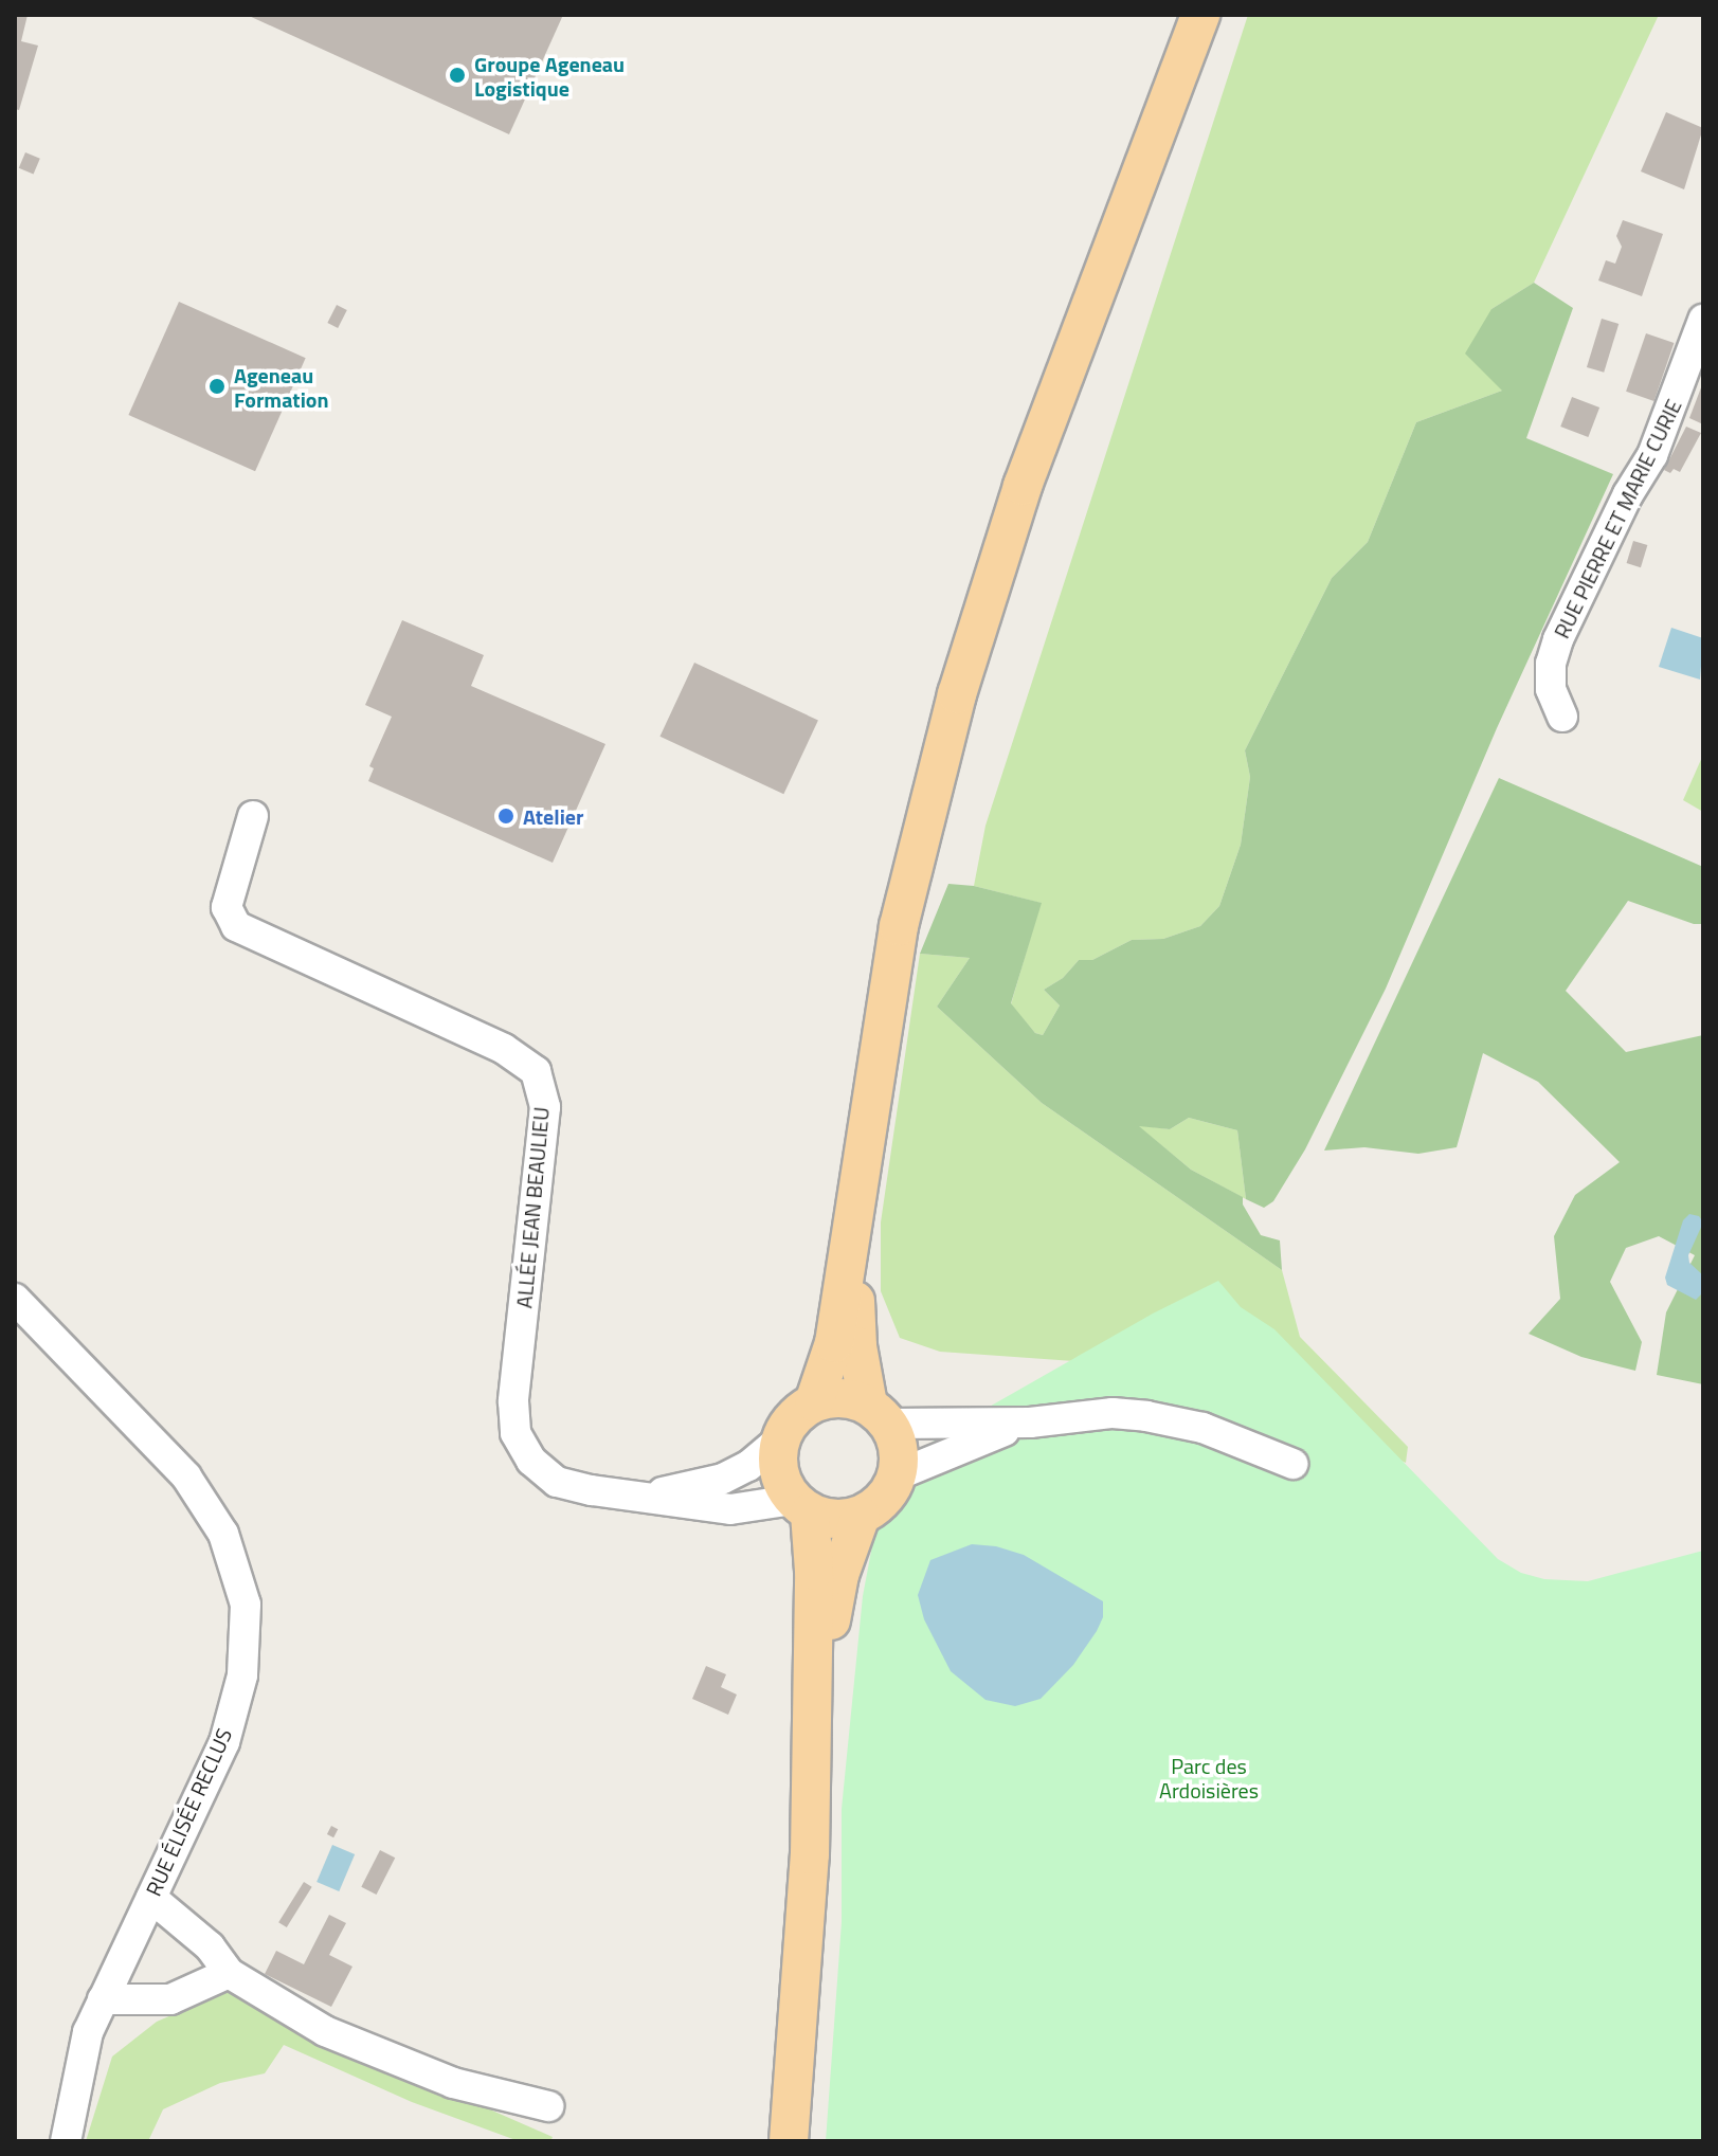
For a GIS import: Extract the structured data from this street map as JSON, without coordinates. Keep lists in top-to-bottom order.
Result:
{
  "streets": {
    "street": ["RUE PIERRE ET MARIE CURIE", "ALLÉE JEAN BEAULIEU", "RUE ÉLISÉE RECLUS"]
  },
  "parks": ["Parc des Ardoisières"],
  "places": ["Groupe Ageneau Logistique", "Ageneau Formation", "Atelier"]
}
